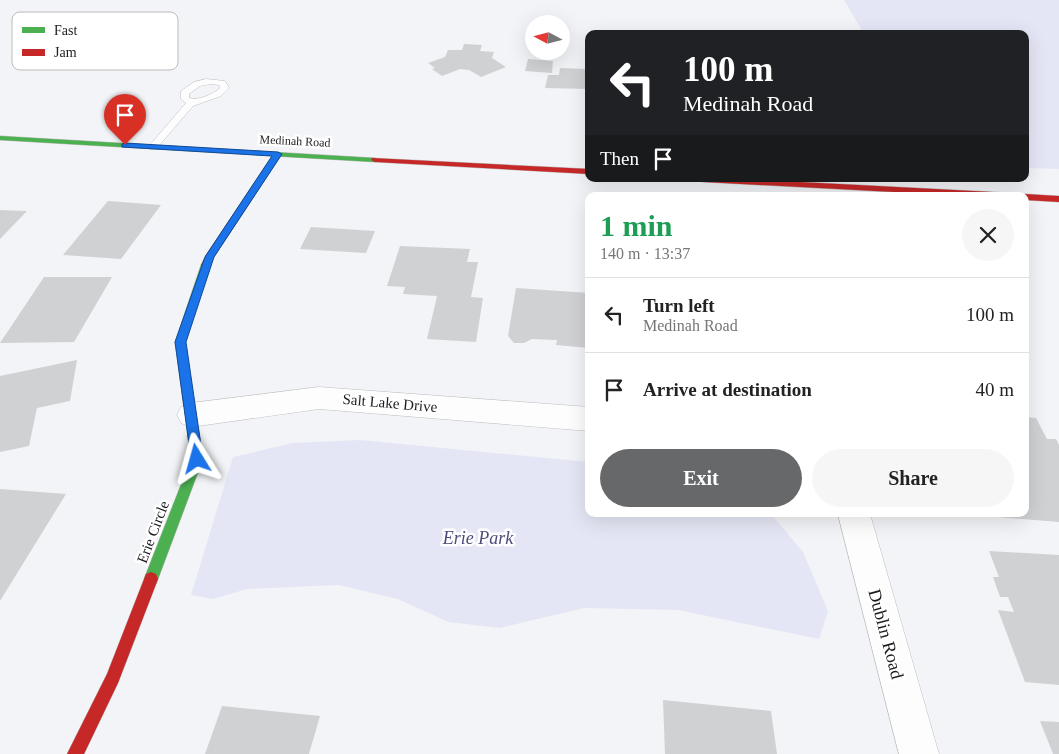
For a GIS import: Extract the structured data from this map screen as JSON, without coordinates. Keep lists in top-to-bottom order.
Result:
{
  "streets": {
    "street": [
      "Medinah Road",
      "Salt Lake Drive",
      "Erie Circle",
      "Dublin Road"
    ]
  },
  "crossings": [
    ["Medinah Road", "Erie Circle"],
    ["Salt Lake Drive", "Erie Circle"]
  ],
  "parks": ["Erie Park"],
  "legend": ["Fast", "Jam"],
  "north": "left",
  "page": {
    "turn": ["100 m", "Medinah Road"],
    "then": "Then",
    "heading": ["1 min", "140 m · 13:37"],
    "list": [
      {
        "name": "Turn left",
        "note": "Medinah Road",
        "value": "100 m"
      },
      {
        "name": "Arrive at destination",
        "value": "40 m"
      }
    ],
    "buttons": ["Exit", "Share"]
  }
}
